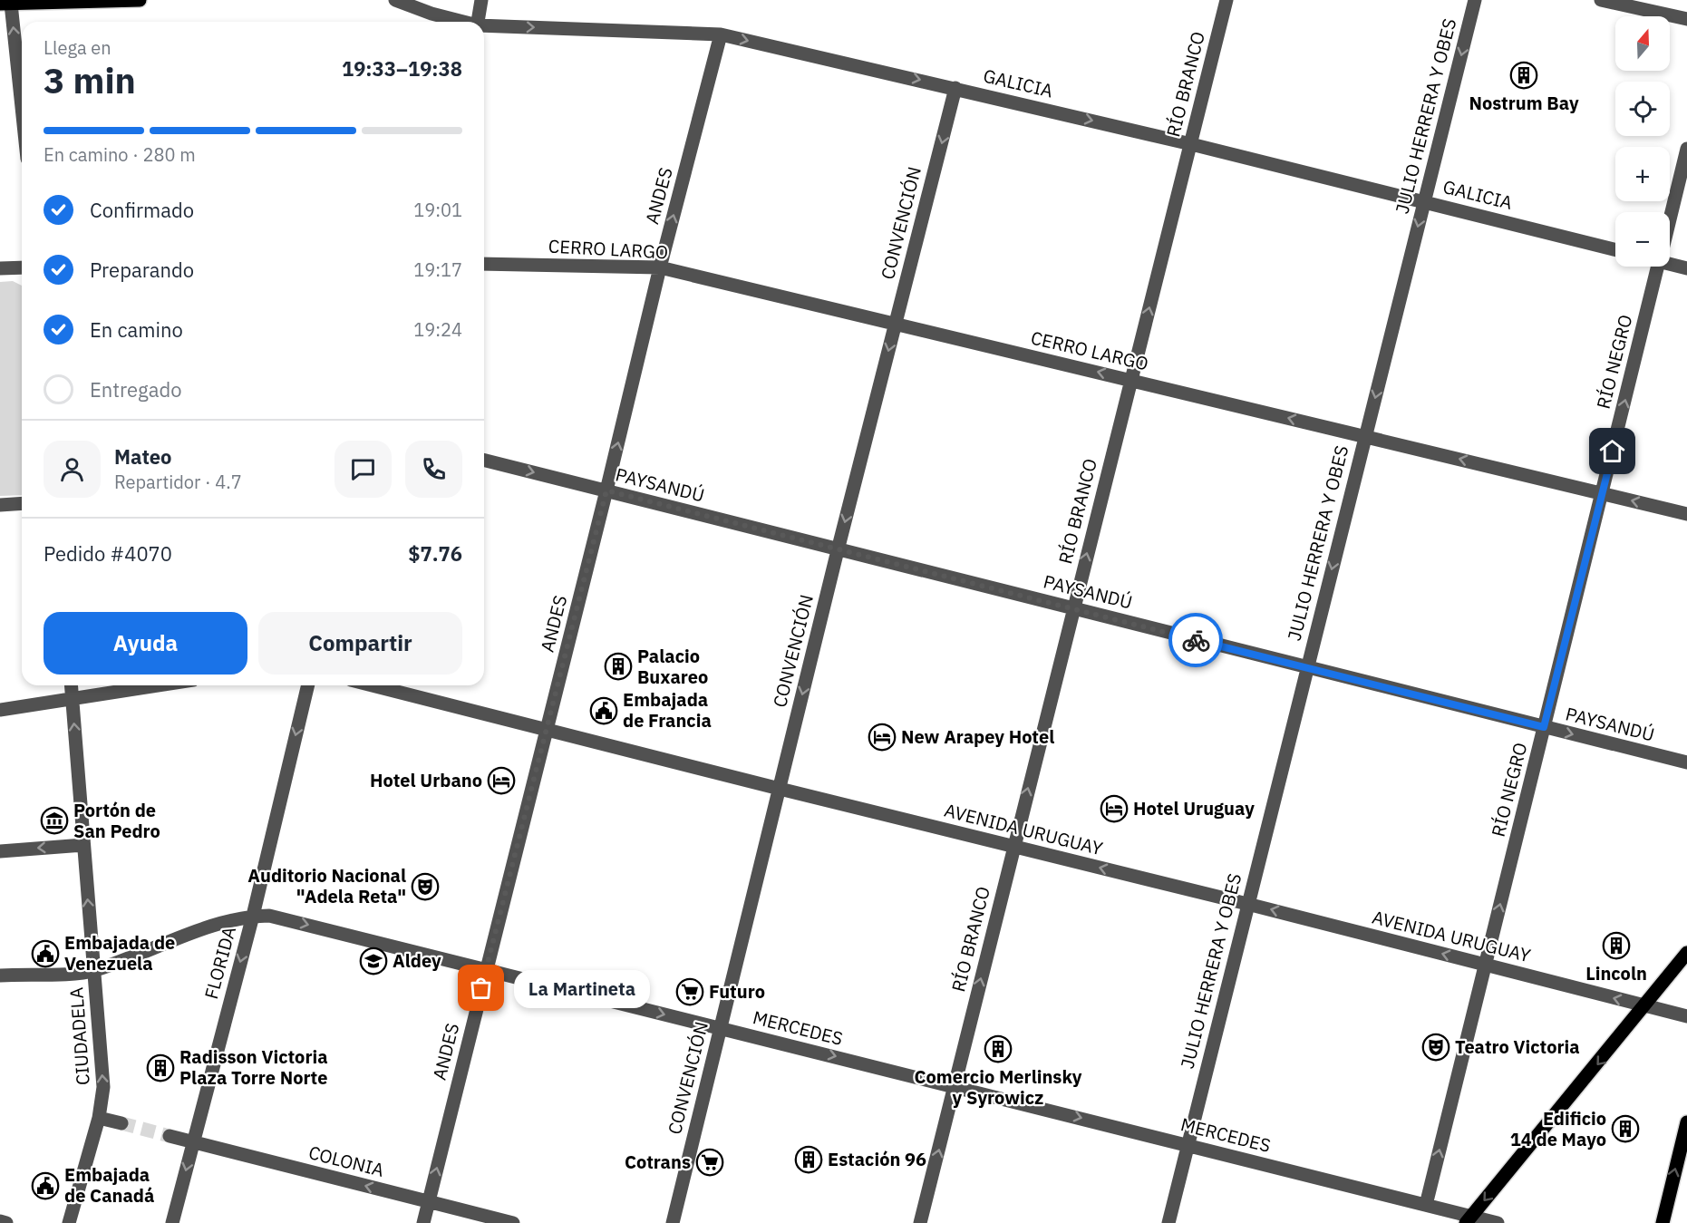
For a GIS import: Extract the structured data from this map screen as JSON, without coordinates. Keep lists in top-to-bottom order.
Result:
{
  "streets": {
    "street": [
      "GALICIA",
      "RÍO BRANCO",
      "JULIO HERRERA Y OBES",
      "ANDES",
      "CONVENCIÓN",
      "CERRO LARGO",
      "RÍO NEGRO",
      "PAYSANDÚ",
      "AVENIDA URUGUAY",
      "FLORIDA",
      "MERCEDES",
      "CIUDADELA",
      "COLONIA"
    ]
  },
  "crossings": [
    ["GALICIA", "RÍO BRANCO"],
    ["GALICIA", "JULIO HERRERA Y OBES"],
    ["GALICIA", "ANDES"],
    ["GALICIA", "CONVENCIÓN"],
    ["RÍO BRANCO", "CERRO LARGO"],
    ["RÍO BRANCO", "PAYSANDÚ"],
    ["RÍO BRANCO", "AVENIDA URUGUAY"],
    ["RÍO BRANCO", "MERCEDES"],
    ["JULIO HERRERA Y OBES", "CERRO LARGO"],
    ["JULIO HERRERA Y OBES", "PAYSANDÚ"],
    ["JULIO HERRERA Y OBES", "AVENIDA URUGUAY"],
    ["JULIO HERRERA Y OBES", "MERCEDES"],
    ["ANDES", "CERRO LARGO"],
    ["ANDES", "PAYSANDÚ"],
    ["ANDES", "AVENIDA URUGUAY"],
    ["ANDES", "MERCEDES"],
    ["ANDES", "COLONIA"],
    ["CONVENCIÓN", "CERRO LARGO"],
    ["CONVENCIÓN", "PAYSANDÚ"],
    ["CONVENCIÓN", "AVENIDA URUGUAY"],
    ["CONVENCIÓN", "MERCEDES"],
    ["CERRO LARGO", "RÍO NEGRO"],
    ["RÍO NEGRO", "PAYSANDÚ"],
    ["RÍO NEGRO", "AVENIDA URUGUAY"],
    ["RÍO NEGRO", "MERCEDES"],
    ["FLORIDA", "MERCEDES"],
    ["FLORIDA", "COLONIA"],
    ["MERCEDES", "CIUDADELA"]
  ],
  "one_way": [
    "GALICIA",
    "RÍO BRANCO",
    "JULIO HERRERA Y OBES",
    "ANDES",
    "CONVENCIÓN",
    "CERRO LARGO",
    "RÍO NEGRO",
    "AVENIDA URUGUAY",
    "FLORIDA",
    "MERCEDES",
    "CIUDADELA",
    "COLONIA"
  ],
  "places": {
    "building": [
      "Nostrum Bay",
      "Palacio Buxareo",
      "Lincoln",
      "Comercio Merlinsky y Syrowicz",
      "Radisson Victoria Plaza Torre Norte",
      "Edificio 14 de Mayo",
      "Estación 96"
    ],
    "public building": ["Embajada de Francia", "Embajada de Venezuela", "Embajada de Canadá"],
    "hotel": ["New Arapey Hotel", "Hotel Urbano", "Hotel Uruguay"],
    "museum": ["Portón de San Pedro"],
    "theatre": ["Auditorio Nacional \"Adela Reta\"", "Teatro Victoria"],
    "school or university": ["Aldey"],
    "other": ["La Martineta"],
    "supermarket": ["Futuro", "Cotrans"]
  },
  "north": "top",
  "page": {
    "map_buttons": ["+", "−"],
    "heading": ["3 min", "Llega en", "19:33–19:38"],
    "panel": [
      "Mateo",
      "Repartidor · 4.7",
      "Pedido #4070",
      "$7.76"
    ],
    "bar": "En camino · 280 m",
    "list": [
      ["Confirmado", "19:01"],
      ["Preparando", "19:17"],
      ["En camino", "19:24"],
      "Entregado"
    ],
    "buttons": ["Ayuda", "Compartir"],
    "bubble": "La Martineta"
  }
}
